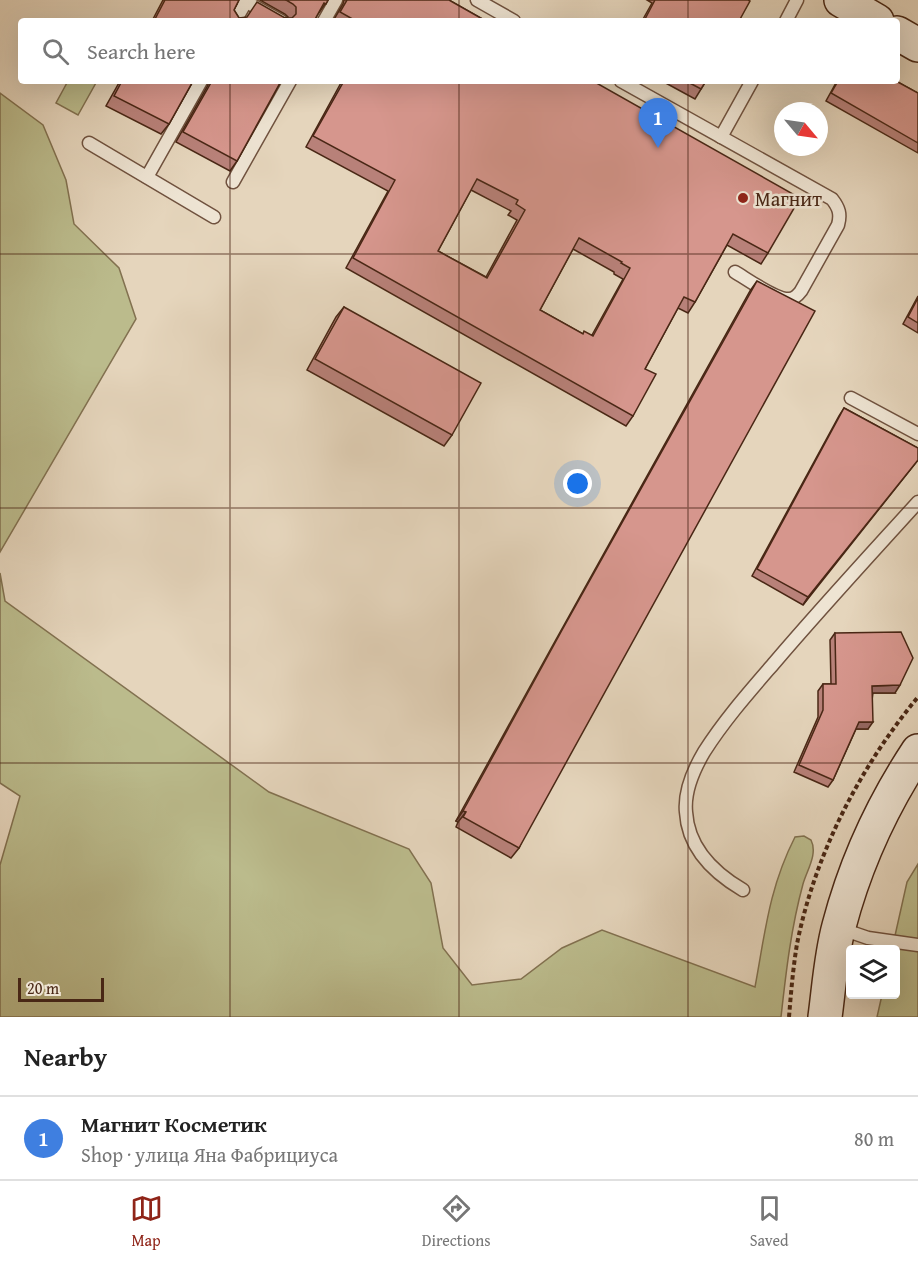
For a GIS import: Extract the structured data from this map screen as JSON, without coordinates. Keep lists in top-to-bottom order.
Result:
{
  "places": ["Магнит"],
  "scale_bar": "20 m",
  "north": "bottom right",
  "page": {
    "search": "Search here",
    "pins": "1",
    "scale": "20 m",
    "heading": "Nearby",
    "list": [
      {
        "mark": "1",
        "name": "Магнит Косметик",
        "note": "Shop · улица Яна Фабрициуса",
        "value": "80 m"
      }
    ],
    "nav": ["Map", "Directions", "Saved"]
  }
}
